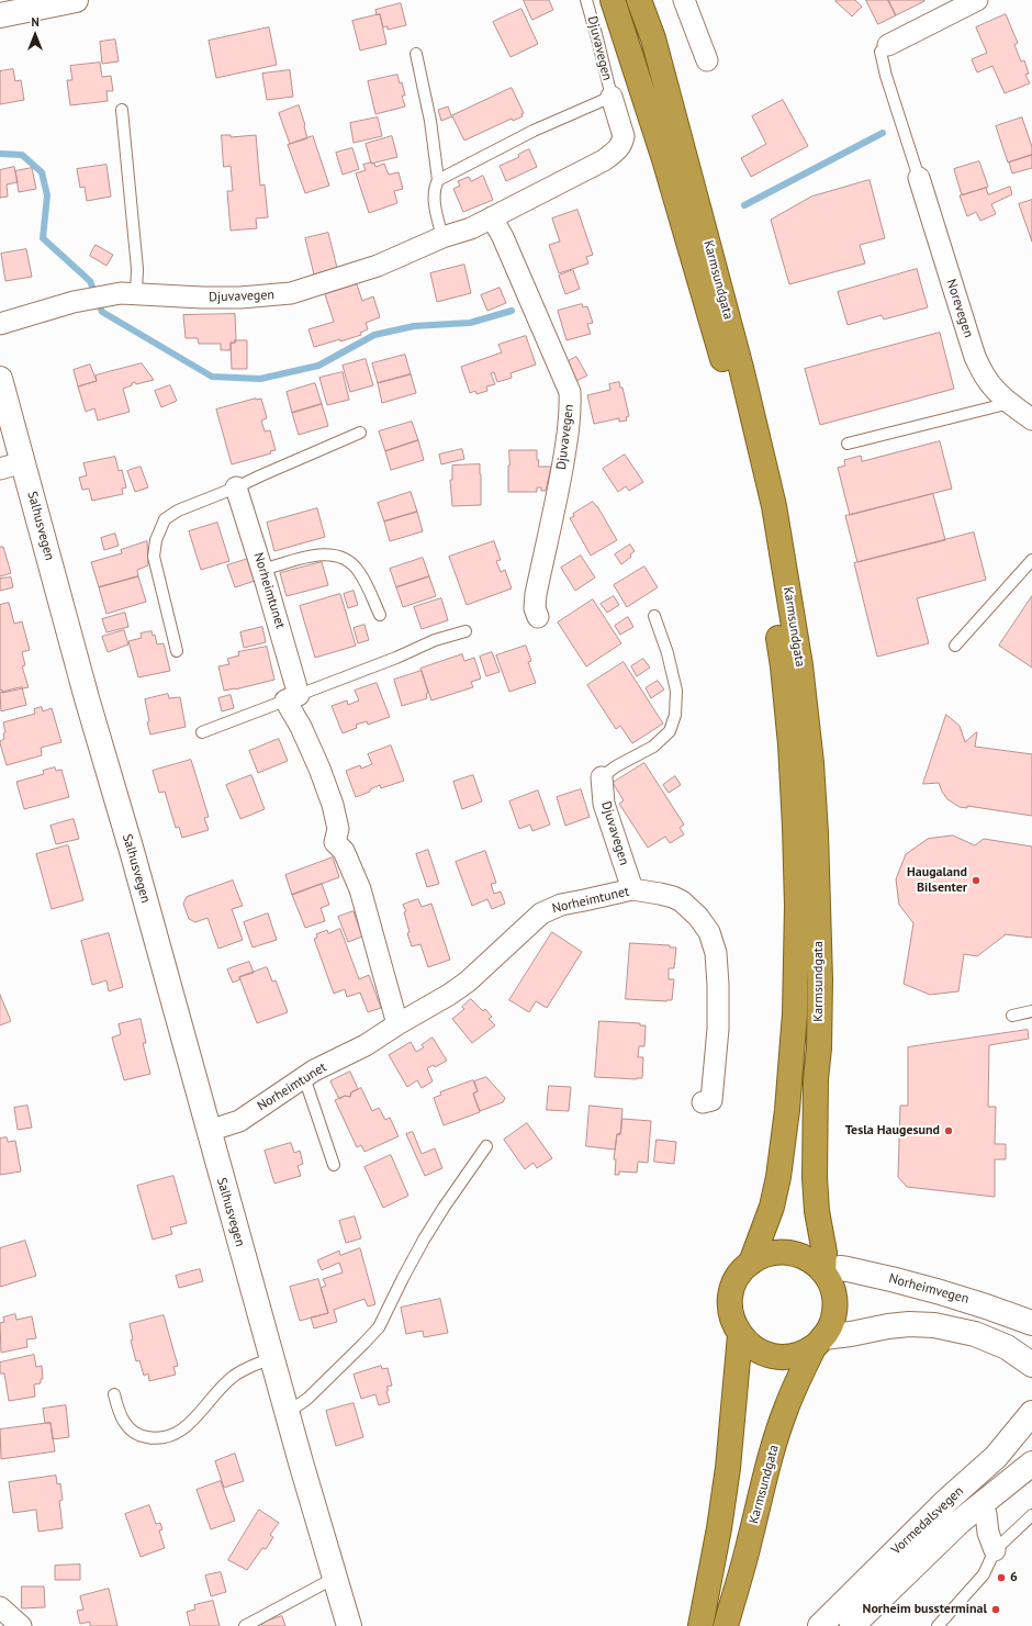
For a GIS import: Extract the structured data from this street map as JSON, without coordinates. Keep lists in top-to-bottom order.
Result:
{
  "streets": {
    "highway": ["Karmsundgata"],
    "main road": ["Salhusvegen", "Norheimvegen", "Vormedalsvegen"],
    "street": ["Djuvavegen", "Norevegen", "Norheimtunet"]
  },
  "crossings": [
    ["Djuvavegen", "Norheimtunet"],
    ["Karmsundgata", "Norheimvegen"],
    ["Salhusvegen", "Norheimtunet"]
  ],
  "places": [
    "Haugaland Bilsenter",
    "Tesla Haugesund",
    "6",
    "Norheim bussterminal"
  ],
  "north": "top"
}
